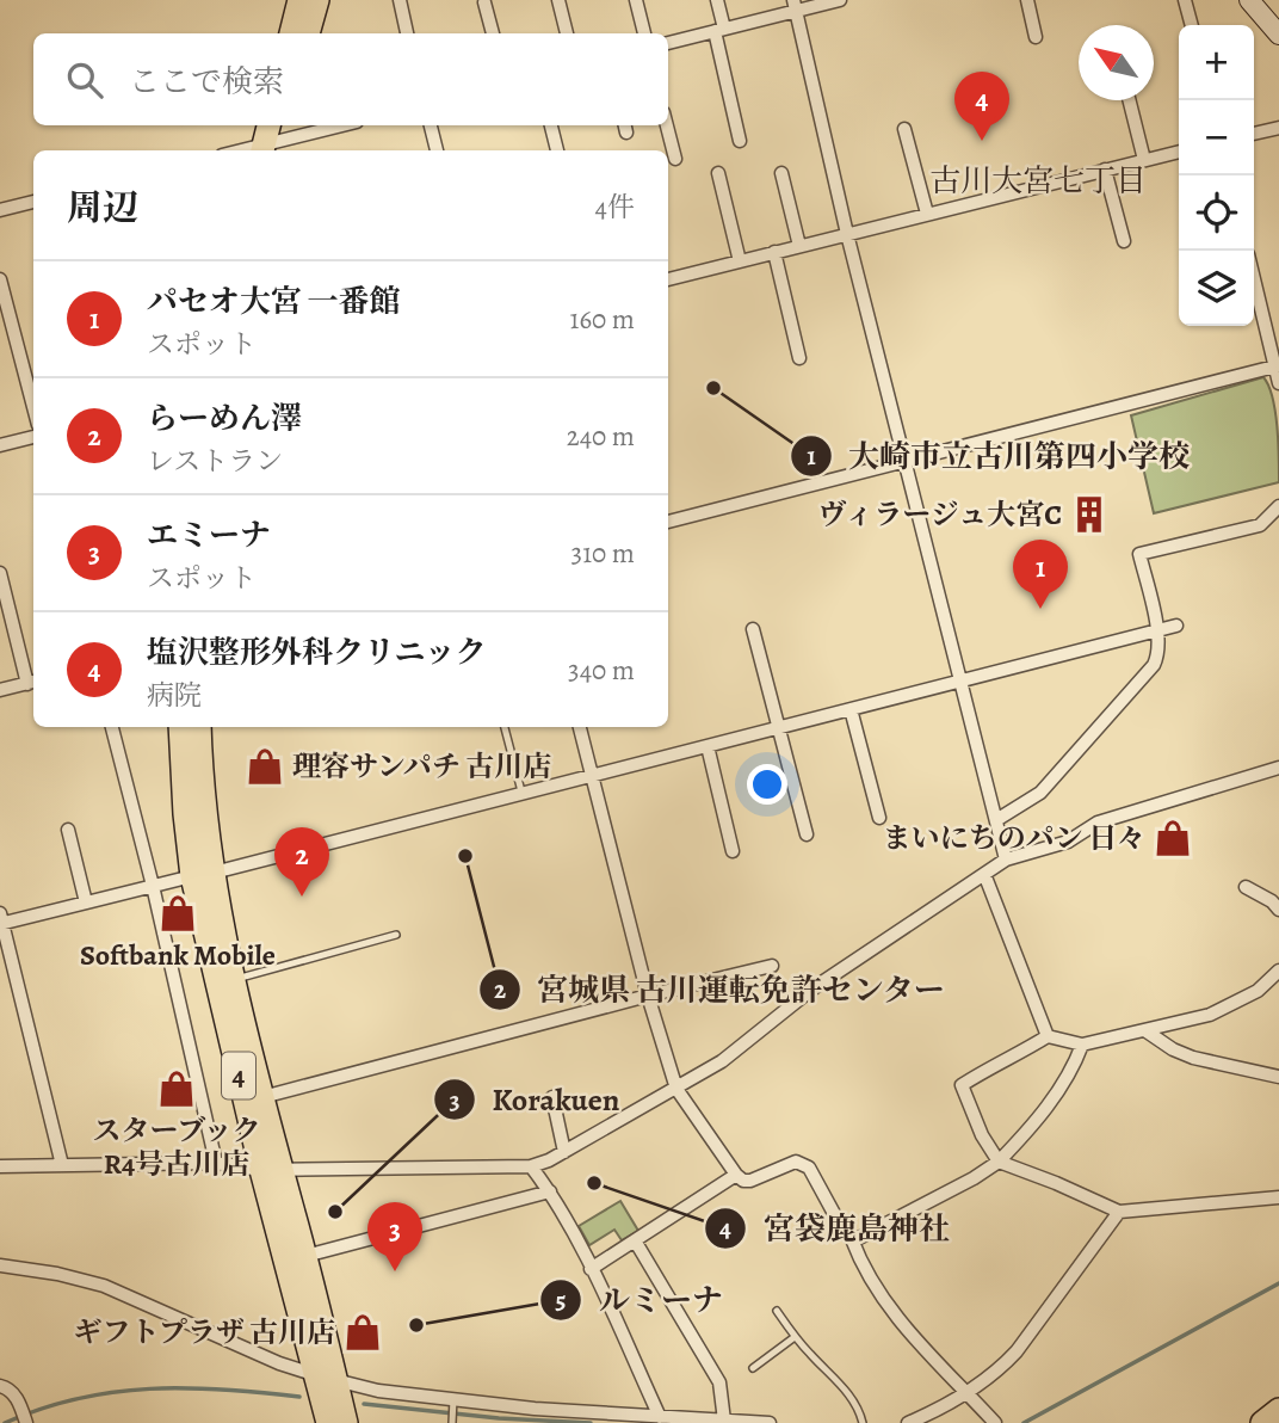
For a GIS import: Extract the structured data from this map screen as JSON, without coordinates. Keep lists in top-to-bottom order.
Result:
{
  "streets": {
    "highway": ["4"]
  },
  "districts": ["古川大宮七丁目"],
  "places": {
    "other": [
      "大崎市立古川第四小学校",
      "宮城県 古川運転免許センター",
      "宮袋鹿島神社",
      "Korakuen",
      "ルミーナ"
    ],
    "building": ["ヴィラージュ大宮C"],
    "shop": [
      "理容サンパチ 古川店",
      "まいにちのパン 日々",
      "Softbank Mobile",
      "スターブック R4号古川店",
      "ギフトプラザ 古川店"
    ]
  },
  "north": "top left",
  "page": {
    "map_buttons": ["+", "−"],
    "search": "ここで検索",
    "pins": [
      "4",
      "1",
      "2",
      "3"
    ],
    "heading": ["周辺", "4件"],
    "list": [
      {
        "mark": "1",
        "name": "パセオ大宮 一番館",
        "note": "スポット",
        "value": "160 m"
      },
      {
        "mark": "2",
        "name": "らーめん澤",
        "note": "レストラン",
        "value": "240 m"
      },
      {
        "mark": "3",
        "name": "エミーナ",
        "note": "スポット",
        "value": "310 m"
      },
      {
        "mark": "4",
        "name": "塩沢整形外科クリニック",
        "note": "病院",
        "value": "340 m"
      }
    ]
  }
}
